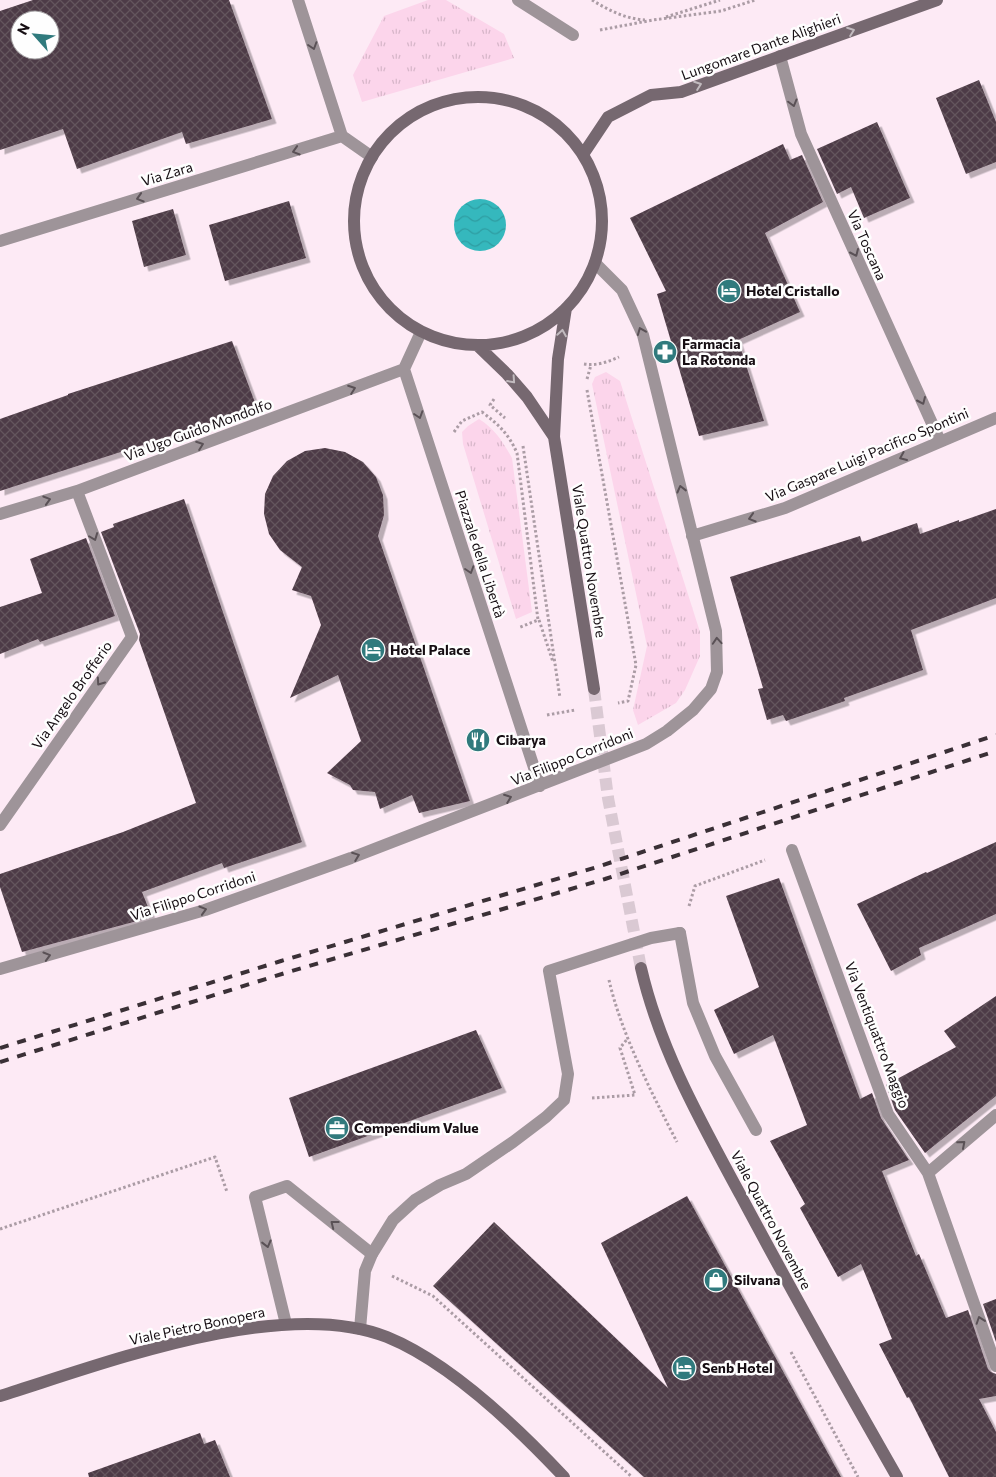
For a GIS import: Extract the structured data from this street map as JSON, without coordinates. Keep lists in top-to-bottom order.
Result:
{
  "streets": {
    "street": [
      "Lungomare Dante Alighieri",
      "Via Zara",
      "Via Toscana",
      "Via Ugo Guido Mondolfo",
      "Via Gaspare Luigi Pacifico Spontini",
      "Piazzale della Libertà",
      "Viale Quattro Novembre",
      "Via Angelo Brofferio",
      "Via Filippo Corridoni",
      "Via Ventiquattro Maggio",
      "Viale Pietro Bonopera"
    ]
  },
  "crossings": [
    ["Lungomare Dante Alighieri", "Via Toscana"],
    ["Via Toscana", "Via Gaspare Luigi Pacifico Spontini"],
    ["Via Ugo Guido Mondolfo", "Piazzale della Libertà"],
    ["Via Ugo Guido Mondolfo", "Via Angelo Brofferio"],
    ["Via Gaspare Luigi Pacifico Spontini", "Via Filippo Corridoni"],
    ["Piazzale della Libertà", "Via Filippo Corridoni"]
  ],
  "one_way": [
    "Lungomare Dante Alighieri",
    "Via Zara",
    "Via Toscana",
    "Via Ugo Guido Mondolfo",
    "Via Gaspare Luigi Pacifico Spontini",
    "Piazzale della Libertà",
    "Via Angelo Brofferio",
    "Via Ventiquattro Maggio"
  ],
  "places": {
    "hotel": ["Hotel Cristallo", "Hotel Palace", "Senb Hotel"],
    "pharmacy": ["Farmacia La Rotonda"],
    "restaurant": ["Cibarya"],
    "office": ["Compendium Value"],
    "shop": ["Silvana"]
  },
  "north": "top left"
}
